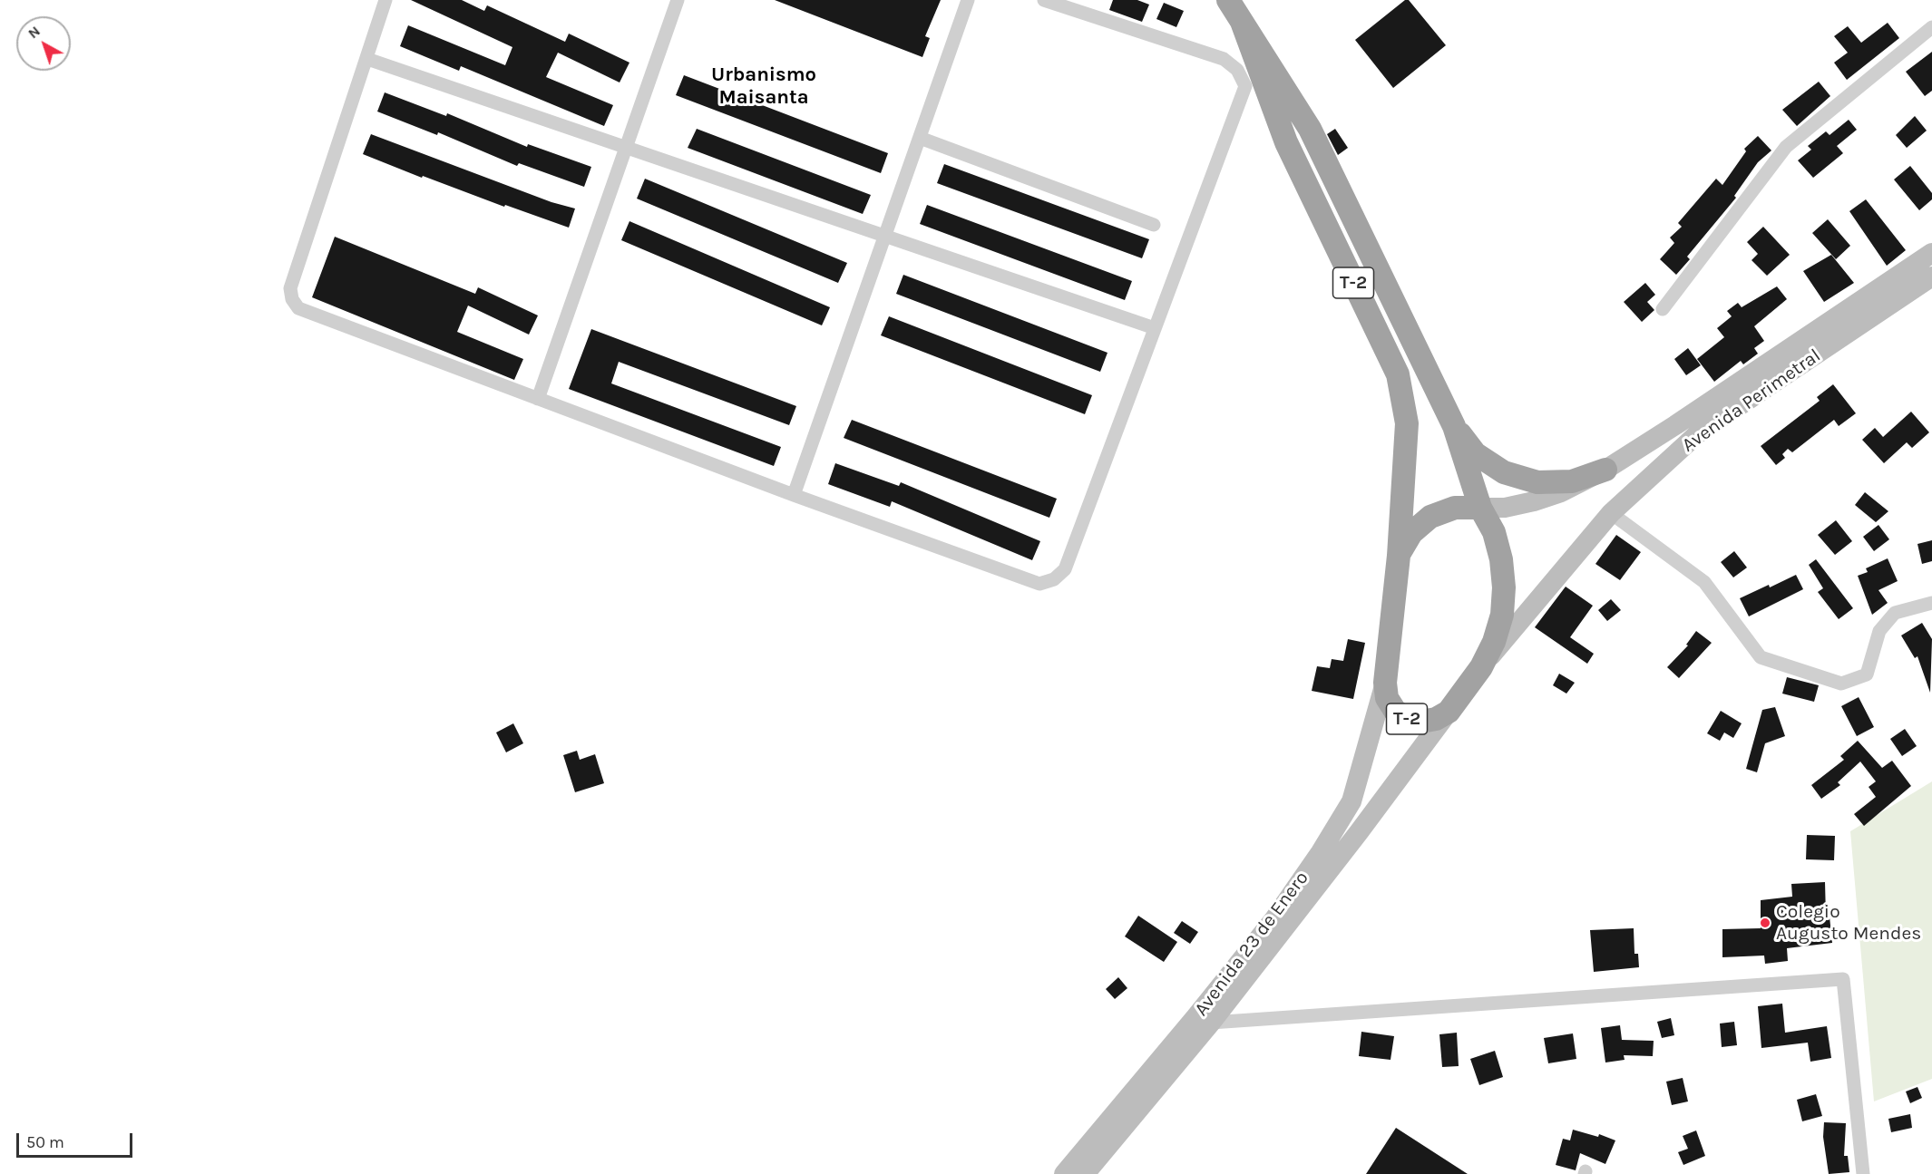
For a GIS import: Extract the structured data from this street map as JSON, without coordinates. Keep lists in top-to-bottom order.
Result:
{
  "streets": {
    "highway": ["T-2"],
    "main road": ["Avenida Perimetral", "Avenida 23 de Enero"]
  },
  "crossings": [
    ["T-2", "Avenida Perimetral"],
    ["T-2", "Avenida 23 de Enero"]
  ],
  "districts": ["Urbanismo Maisanta"],
  "places": ["Colegio Augusto Mendes"],
  "scale_bar": "50 m",
  "north": "top left"
}
